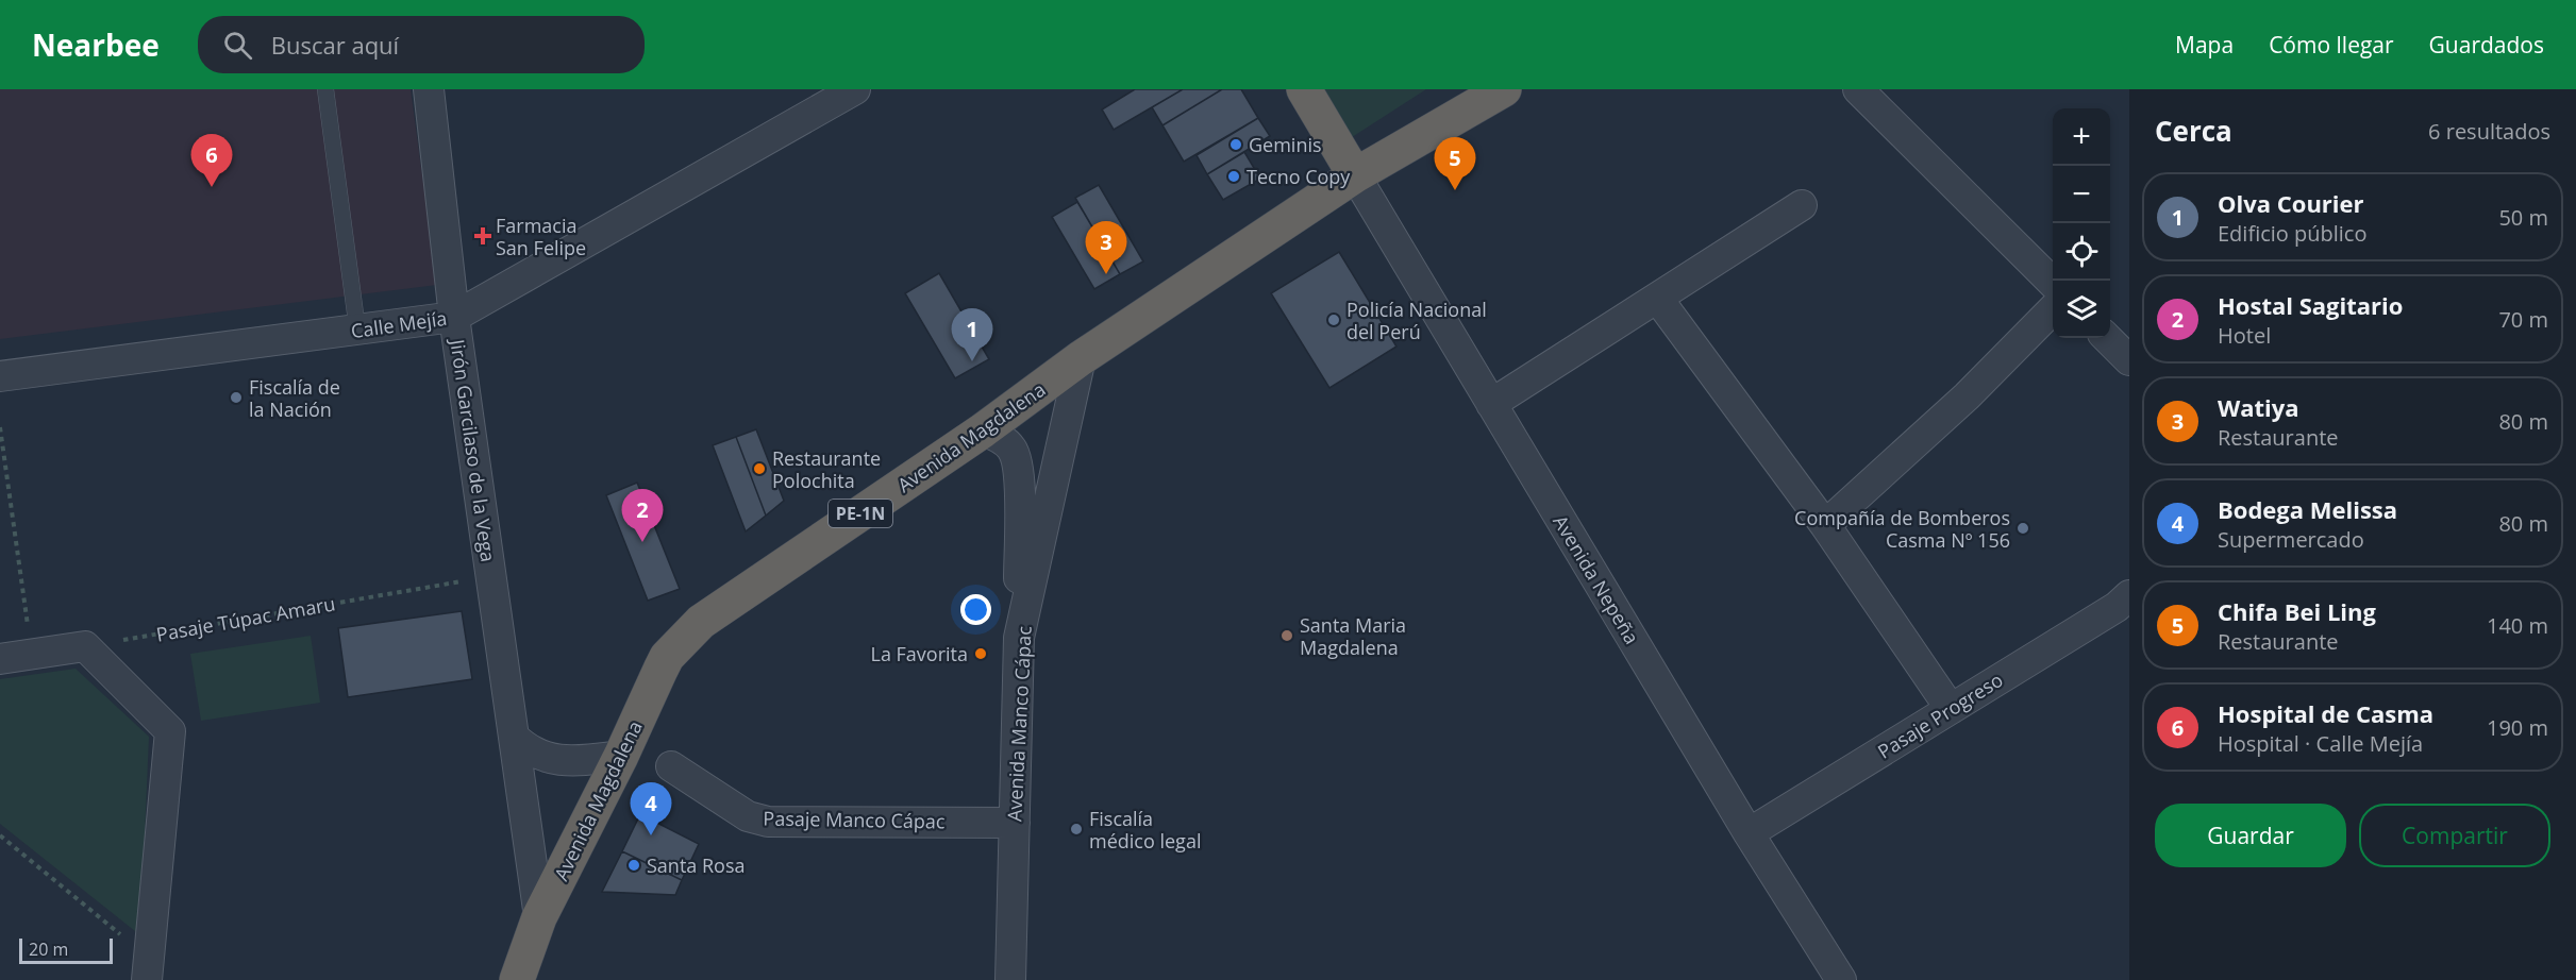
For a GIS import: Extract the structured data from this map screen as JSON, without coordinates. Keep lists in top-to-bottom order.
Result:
{
  "streets": {
    "highway": ["Avenida Magdalena", "PE-1N"],
    "street": [
      "Calle Mejía",
      "Jirón Garcilaso de la Vega",
      "Avenida Nepeña",
      "Pasaje Progreso",
      "Avenida Manco Cápac",
      "Pasaje Manco Cápac"
    ],
    "path": ["Pasaje Túpac Amaru"]
  },
  "crossings": [
    ["Calle Mejía", "Jirón Garcilaso de la Vega"],
    ["Avenida Magdalena", "Jirón Garcilaso de la Vega"],
    ["Avenida Magdalena", "PE-1N"],
    ["Avenida Magdalena", "Avenida Nepeña"],
    ["Avenida Magdalena", "Avenida Manco Cápac"],
    ["Jirón Garcilaso de la Vega", "Pasaje Túpac Amaru"],
    ["PE-1N", "Avenida Nepeña"],
    ["Avenida Nepeña", "Pasaje Progreso"],
    ["Avenida Manco Cápac", "Pasaje Manco Cápac"]
  ],
  "places": {
    "other": [
      "Geminis",
      "Tecno Copy",
      "Policía Nacional del Perú",
      "Fiscalía de la Nación",
      "Restaurante Polochita",
      "Compañía de Bomberos Casma Nº 156",
      "Santa Maria Magdalena",
      "La Favorita",
      "Fiscalía médico legal",
      "Santa Rosa"
    ],
    "health": ["Farmacia San Felipe"]
  },
  "scale_bar": "20 m",
  "page": {
    "header": "Nearbee",
    "search": "Buscar aquí",
    "nav": ["Mapa", "Cómo llegar", "Guardados"],
    "heading": ["Cerca", "6 resultados"],
    "map_buttons": ["+", "−"],
    "pins": [
      "6",
      "5",
      "3",
      "1",
      "2",
      "4"
    ],
    "list": [
      {
        "mark": "1",
        "name": "Olva Courier",
        "note": "Edificio público",
        "value": "50 m"
      },
      {
        "mark": "2",
        "name": "Hostal Sagitario",
        "note": "Hotel",
        "value": "70 m"
      },
      {
        "mark": "3",
        "name": "Watiya",
        "note": "Restaurante",
        "value": "80 m"
      },
      {
        "mark": "4",
        "name": "Bodega Melissa",
        "note": "Supermercado",
        "value": "80 m"
      },
      {
        "mark": "5",
        "name": "Chifa Bei Ling",
        "note": "Restaurante",
        "value": "140 m"
      },
      {
        "mark": "6",
        "name": "Hospital de Casma",
        "note": "Hospital · Calle Mejía",
        "value": "190 m"
      }
    ],
    "buttons": ["Guardar", "Compartir"],
    "scale": "20 m"
  }
}
